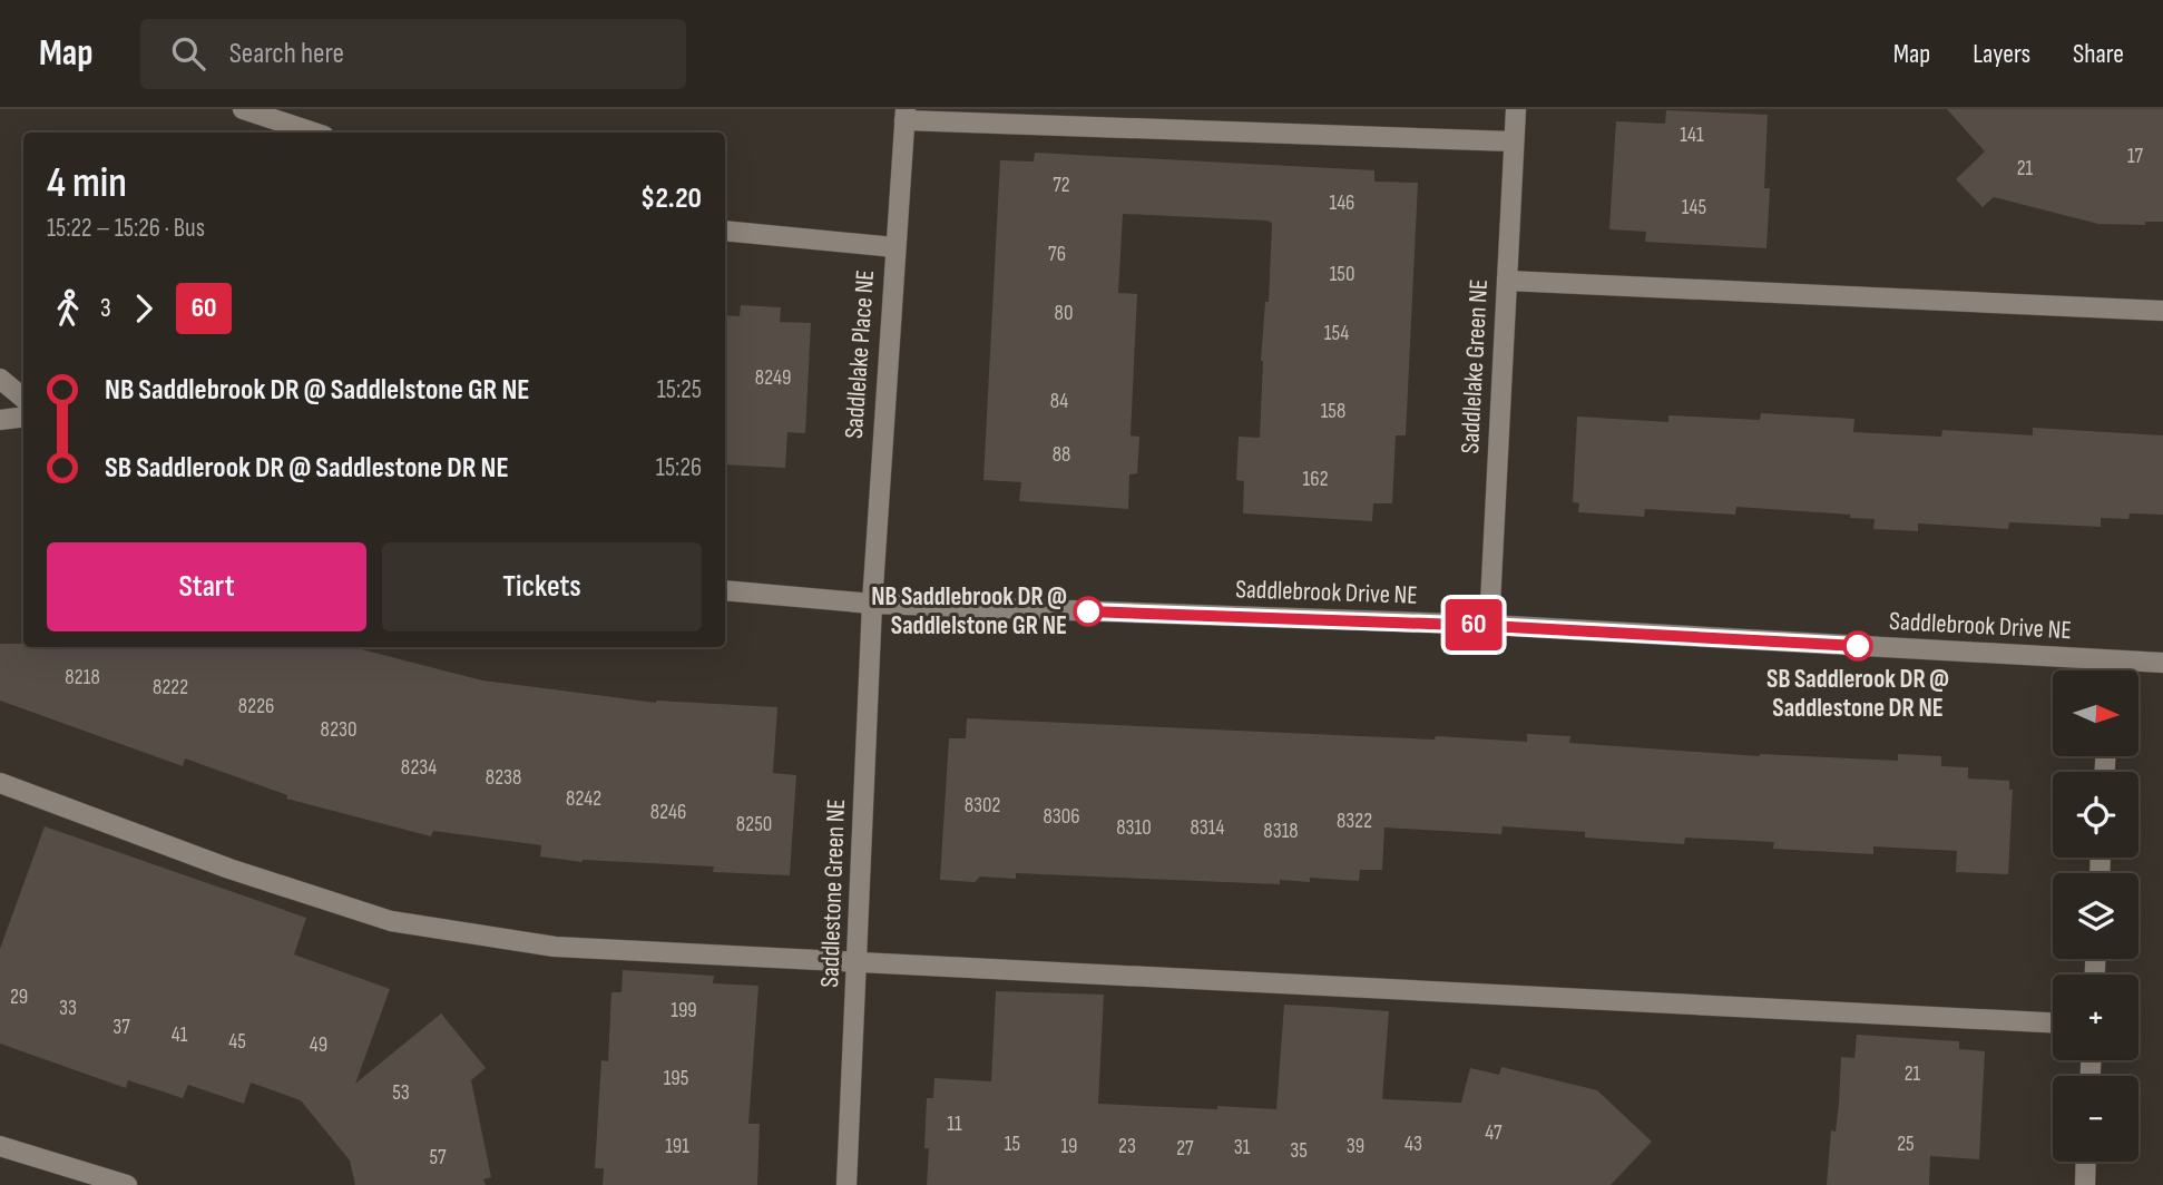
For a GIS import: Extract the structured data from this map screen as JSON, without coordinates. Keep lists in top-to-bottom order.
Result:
{
  "streets": {
    "street": [
      "Saddlelake Place NE",
      "Saddlelake Green NE",
      "Saddlebrook Drive NE",
      "Saddlestone Green NE"
    ]
  },
  "crossings": [
    ["Saddlelake Place NE", "Saddlebrook Drive NE"],
    ["Saddlelake Place NE", "Saddlestone Green NE"],
    ["Saddlelake Green NE", "Saddlebrook Drive NE"],
    ["Saddlebrook Drive NE", "Saddlestone Green NE"]
  ],
  "places": ["NB Saddlebrook DR @ Saddlelstone GR NE", "SB Saddlerook DR @ Saddlestone DR NE"],
  "lines": ["bus line 60"],
  "house_numbers": [
    "141",
    "17",
    "21",
    "72",
    "146",
    "145",
    "76",
    "150",
    "80",
    "154",
    "8249",
    "84",
    "158",
    "88",
    "162",
    "8218",
    "8222",
    "8226",
    "8230",
    "8234",
    "8238",
    "8242",
    "8302",
    "8246",
    "8306",
    "8322",
    "8250",
    "8310",
    "8314",
    "8318",
    "29",
    "33",
    "199",
    "37",
    "41",
    "45",
    "49",
    "21",
    "195",
    "53",
    "11",
    "47",
    "15",
    "43",
    "25",
    "191",
    "19",
    "23",
    "39",
    "31",
    "27",
    "35",
    "57"
  ],
  "north": "right",
  "page": {
    "header": "Map",
    "search": "Search here",
    "nav": ["Map", "Layers", "Share"],
    "on_map": "60",
    "heading": ["4 min", "15:22 – 15:26 · Bus", "$2.20"],
    "legs": ["3", "60"],
    "list": [
      {
        "name": "NB Saddlebrook DR @ Saddlelstone GR NE",
        "value": "15:25"
      },
      {
        "name": "SB Saddlerook DR @ Saddlestone DR NE",
        "value": "15:26"
      }
    ],
    "buttons": ["Start", "Tickets"],
    "map_buttons": ["+", "−"]
  }
}
